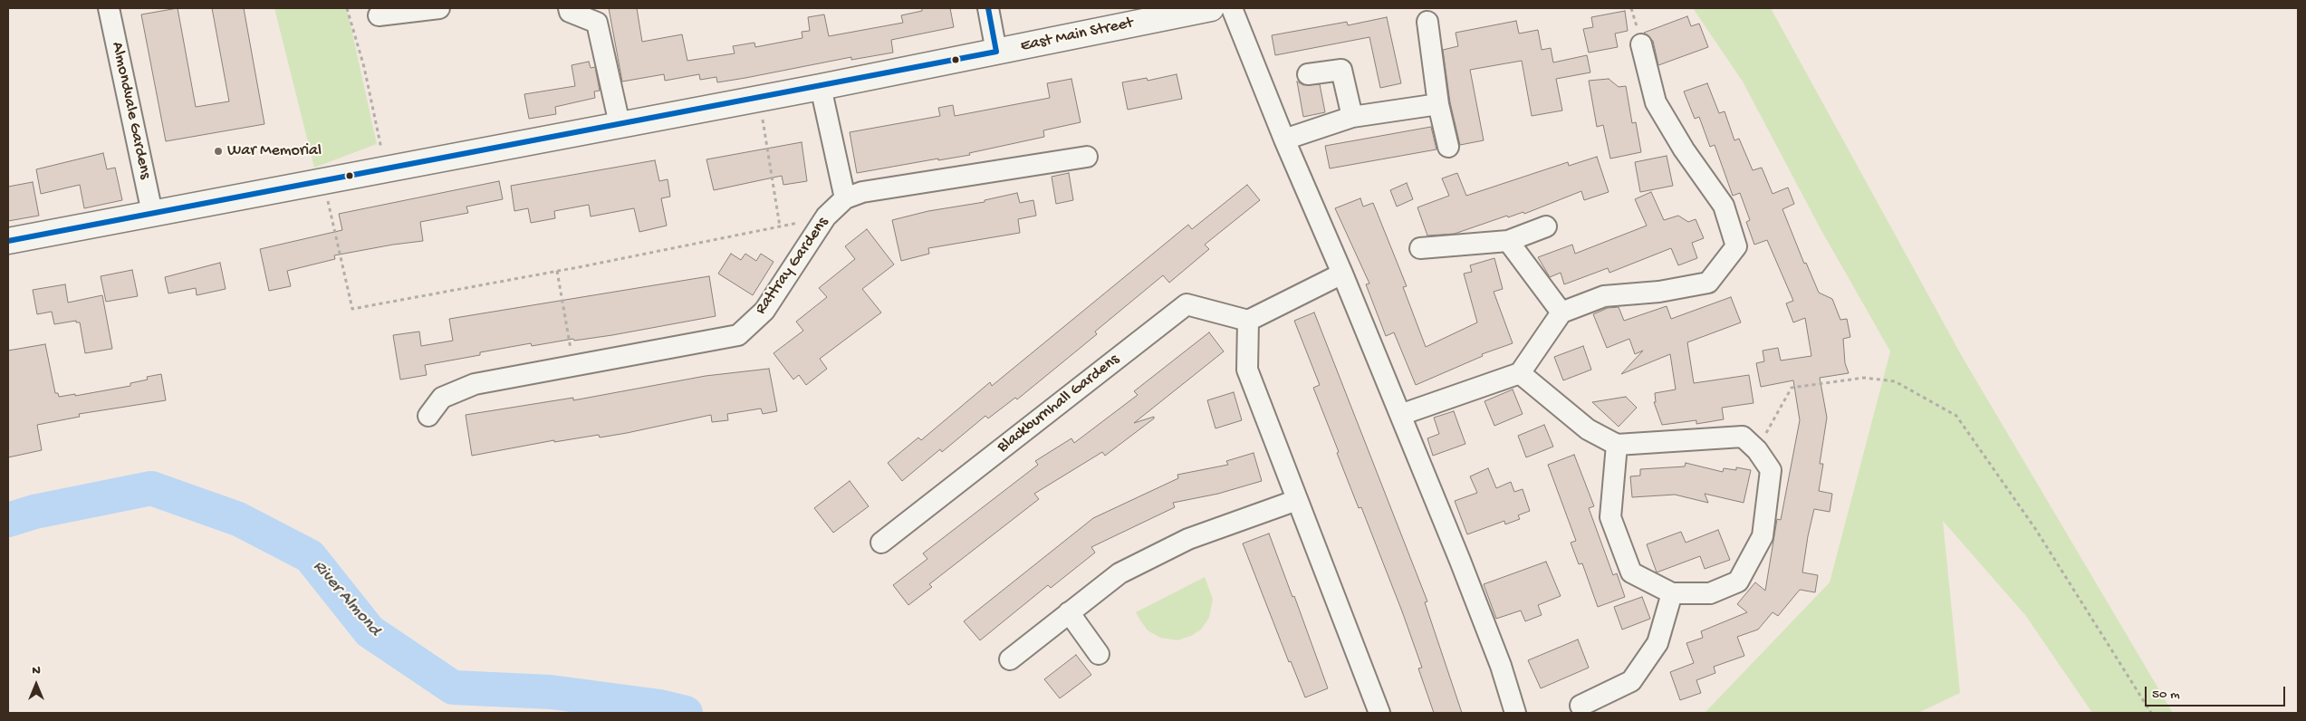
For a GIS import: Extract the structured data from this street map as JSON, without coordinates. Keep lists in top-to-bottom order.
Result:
{
  "streets": {
    "main road": ["East Main Street"],
    "street": ["Almondvale Gardens", "Rattray Gardens", "Blackburnhall Gardens"]
  },
  "crossings": [
    ["East Main Street", "Almondvale Gardens"]
  ],
  "water": ["River Almond"],
  "places": ["War Memorial"],
  "scale_bar": "50 m",
  "north": "top"
}
